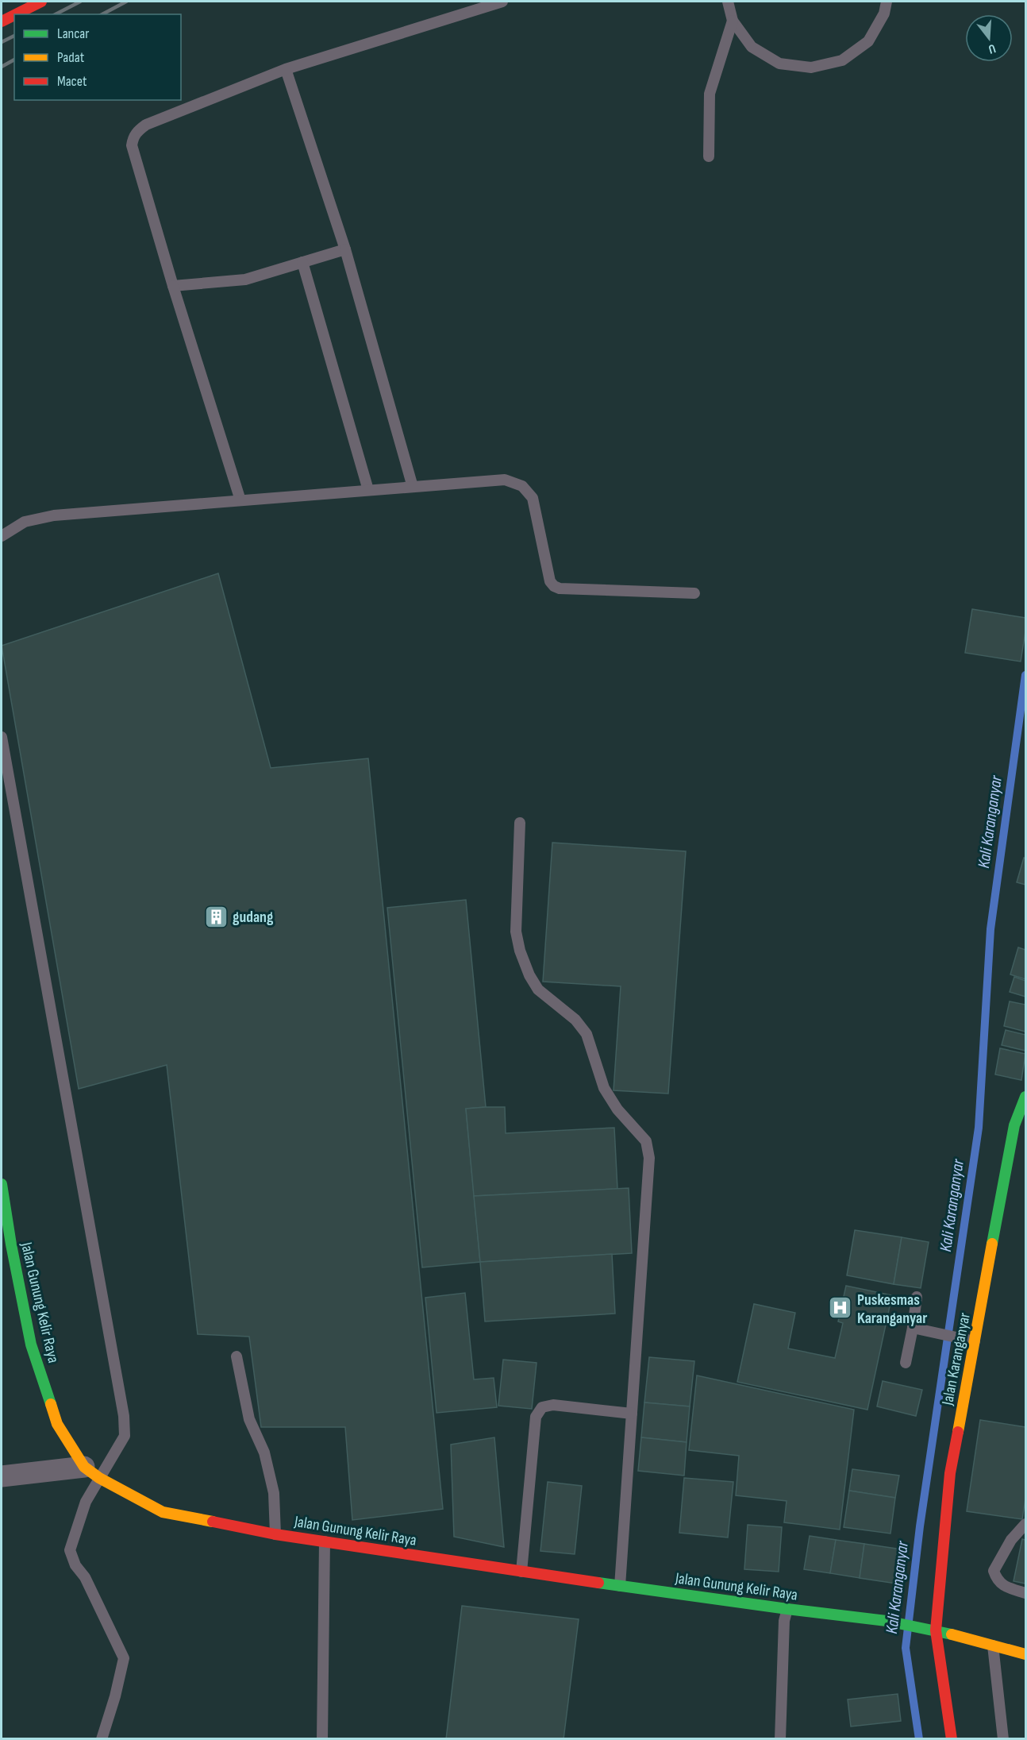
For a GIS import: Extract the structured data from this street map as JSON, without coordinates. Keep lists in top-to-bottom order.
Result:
{
  "streets": {
    "street": ["Jalan Gunung Kelir Raya", "Jalan Karanganyar"]
  },
  "crossings": [
    ["Jalan Gunung Kelir Raya", "Jalan Karanganyar"]
  ],
  "water": ["Kali Karanganyar"],
  "places": {
    "building": ["gudang"],
    "hospital": ["Puskesmas Karanganyar"]
  },
  "legend": ["Lancar", "Padat", "Macet"],
  "north": "bottom"
}
